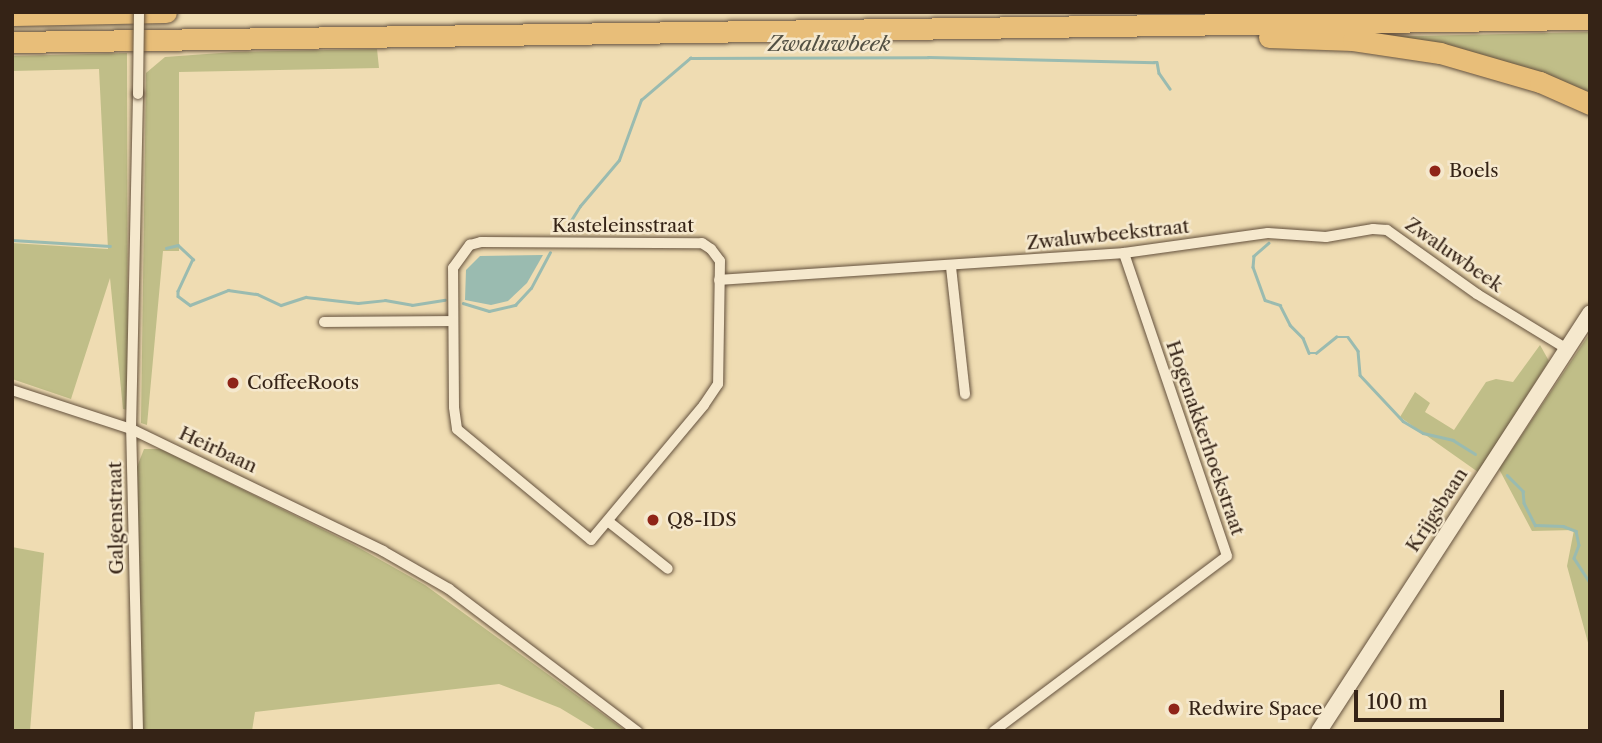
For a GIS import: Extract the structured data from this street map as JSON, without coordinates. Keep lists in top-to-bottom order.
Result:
{
  "streets": {
    "main road": ["Krijgsbaan"],
    "street": [
      "Kasteleinsstraat",
      "Zwaluwbeekstraat",
      "Zwaluwbeek",
      "Hogenakkerhoekstraat",
      "Heirbaan",
      "Galgenstraat"
    ]
  },
  "crossings": [
    ["Kasteleinsstraat", "Zwaluwbeekstraat"],
    ["Zwaluwbeekstraat", "Zwaluwbeek"],
    ["Zwaluwbeekstraat", "Hogenakkerhoekstraat"],
    ["Zwaluwbeek", "Krijgsbaan"],
    ["Heirbaan", "Galgenstraat"]
  ],
  "water": ["Zwaluwbeek"],
  "places": [
    "Boels",
    "CoffeeRoots",
    "Q8-IDS",
    "Redwire Space"
  ],
  "scale_bar": "100 m"
}
